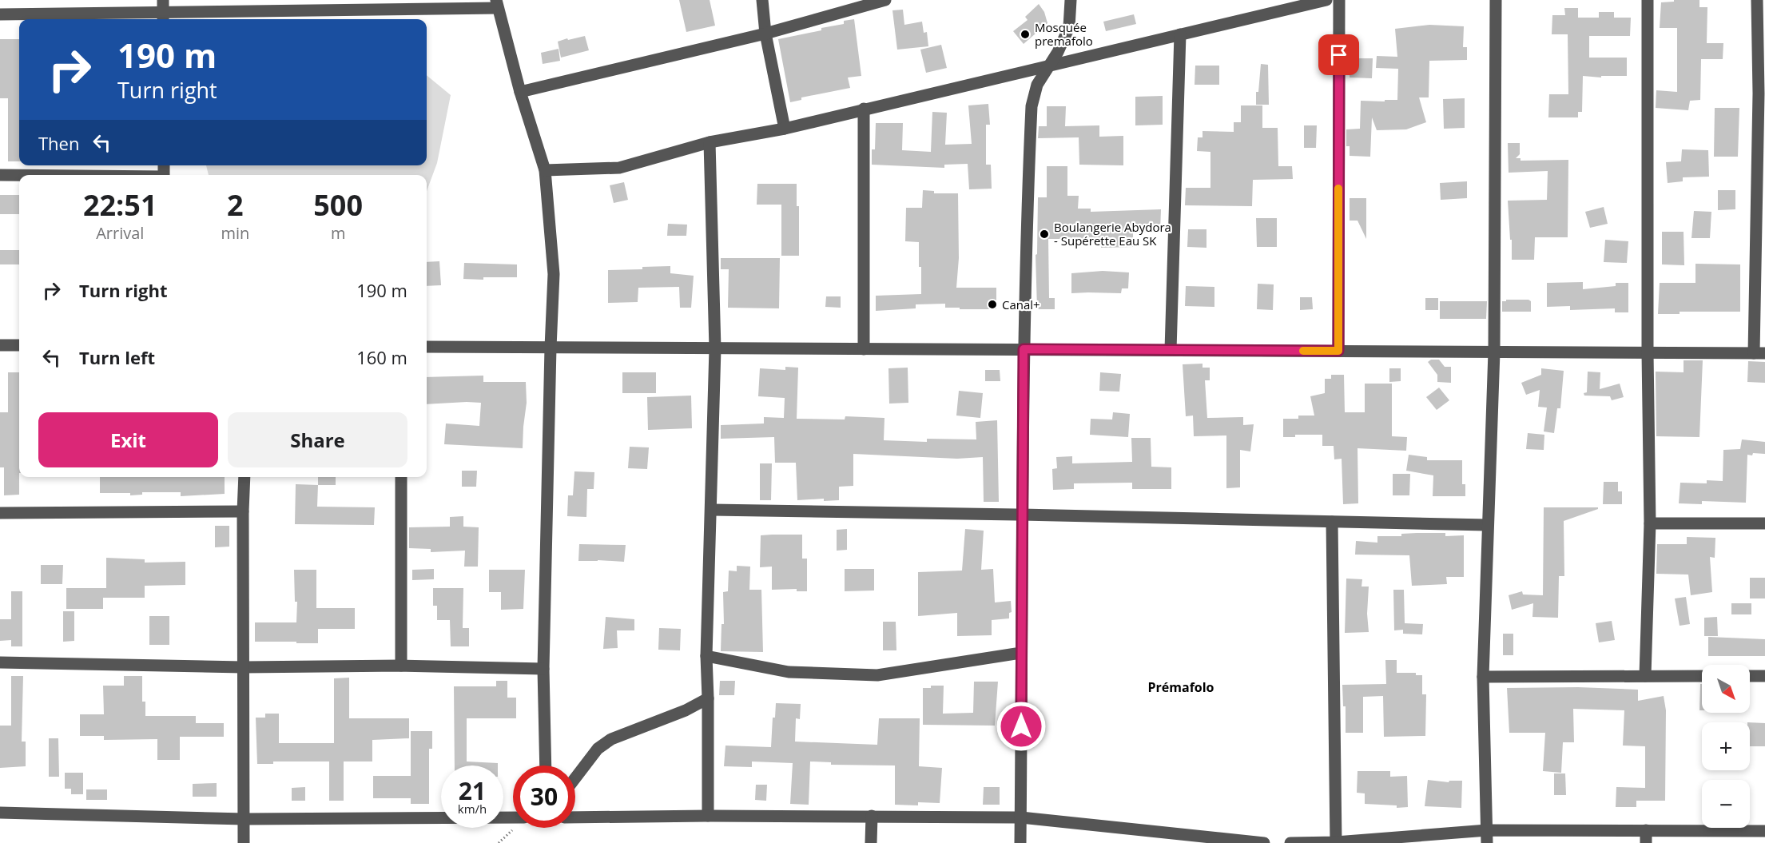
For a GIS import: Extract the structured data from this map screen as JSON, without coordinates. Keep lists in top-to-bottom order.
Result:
{
  "districts": ["Prémafolo"],
  "places": ["Mosquée premafolo", "Boulangerie Abydora - Supérette Eau SK", "Canal+"],
  "north": "bottom right",
  "page": {
    "turn": ["190 m", "Turn right"],
    "then": "Then",
    "eta": [
      "22:51",
      "Arrival",
      "2",
      "min",
      "500",
      "m"
    ],
    "list": [
      {
        "name": "Turn right",
        "value": "190 m"
      },
      {
        "name": "Turn left",
        "value": "160 m"
      }
    ],
    "buttons": ["Exit", "Share"],
    "map_buttons": ["+", "−"],
    "speed": "21 km/h",
    "limit": "30"
  }
}
